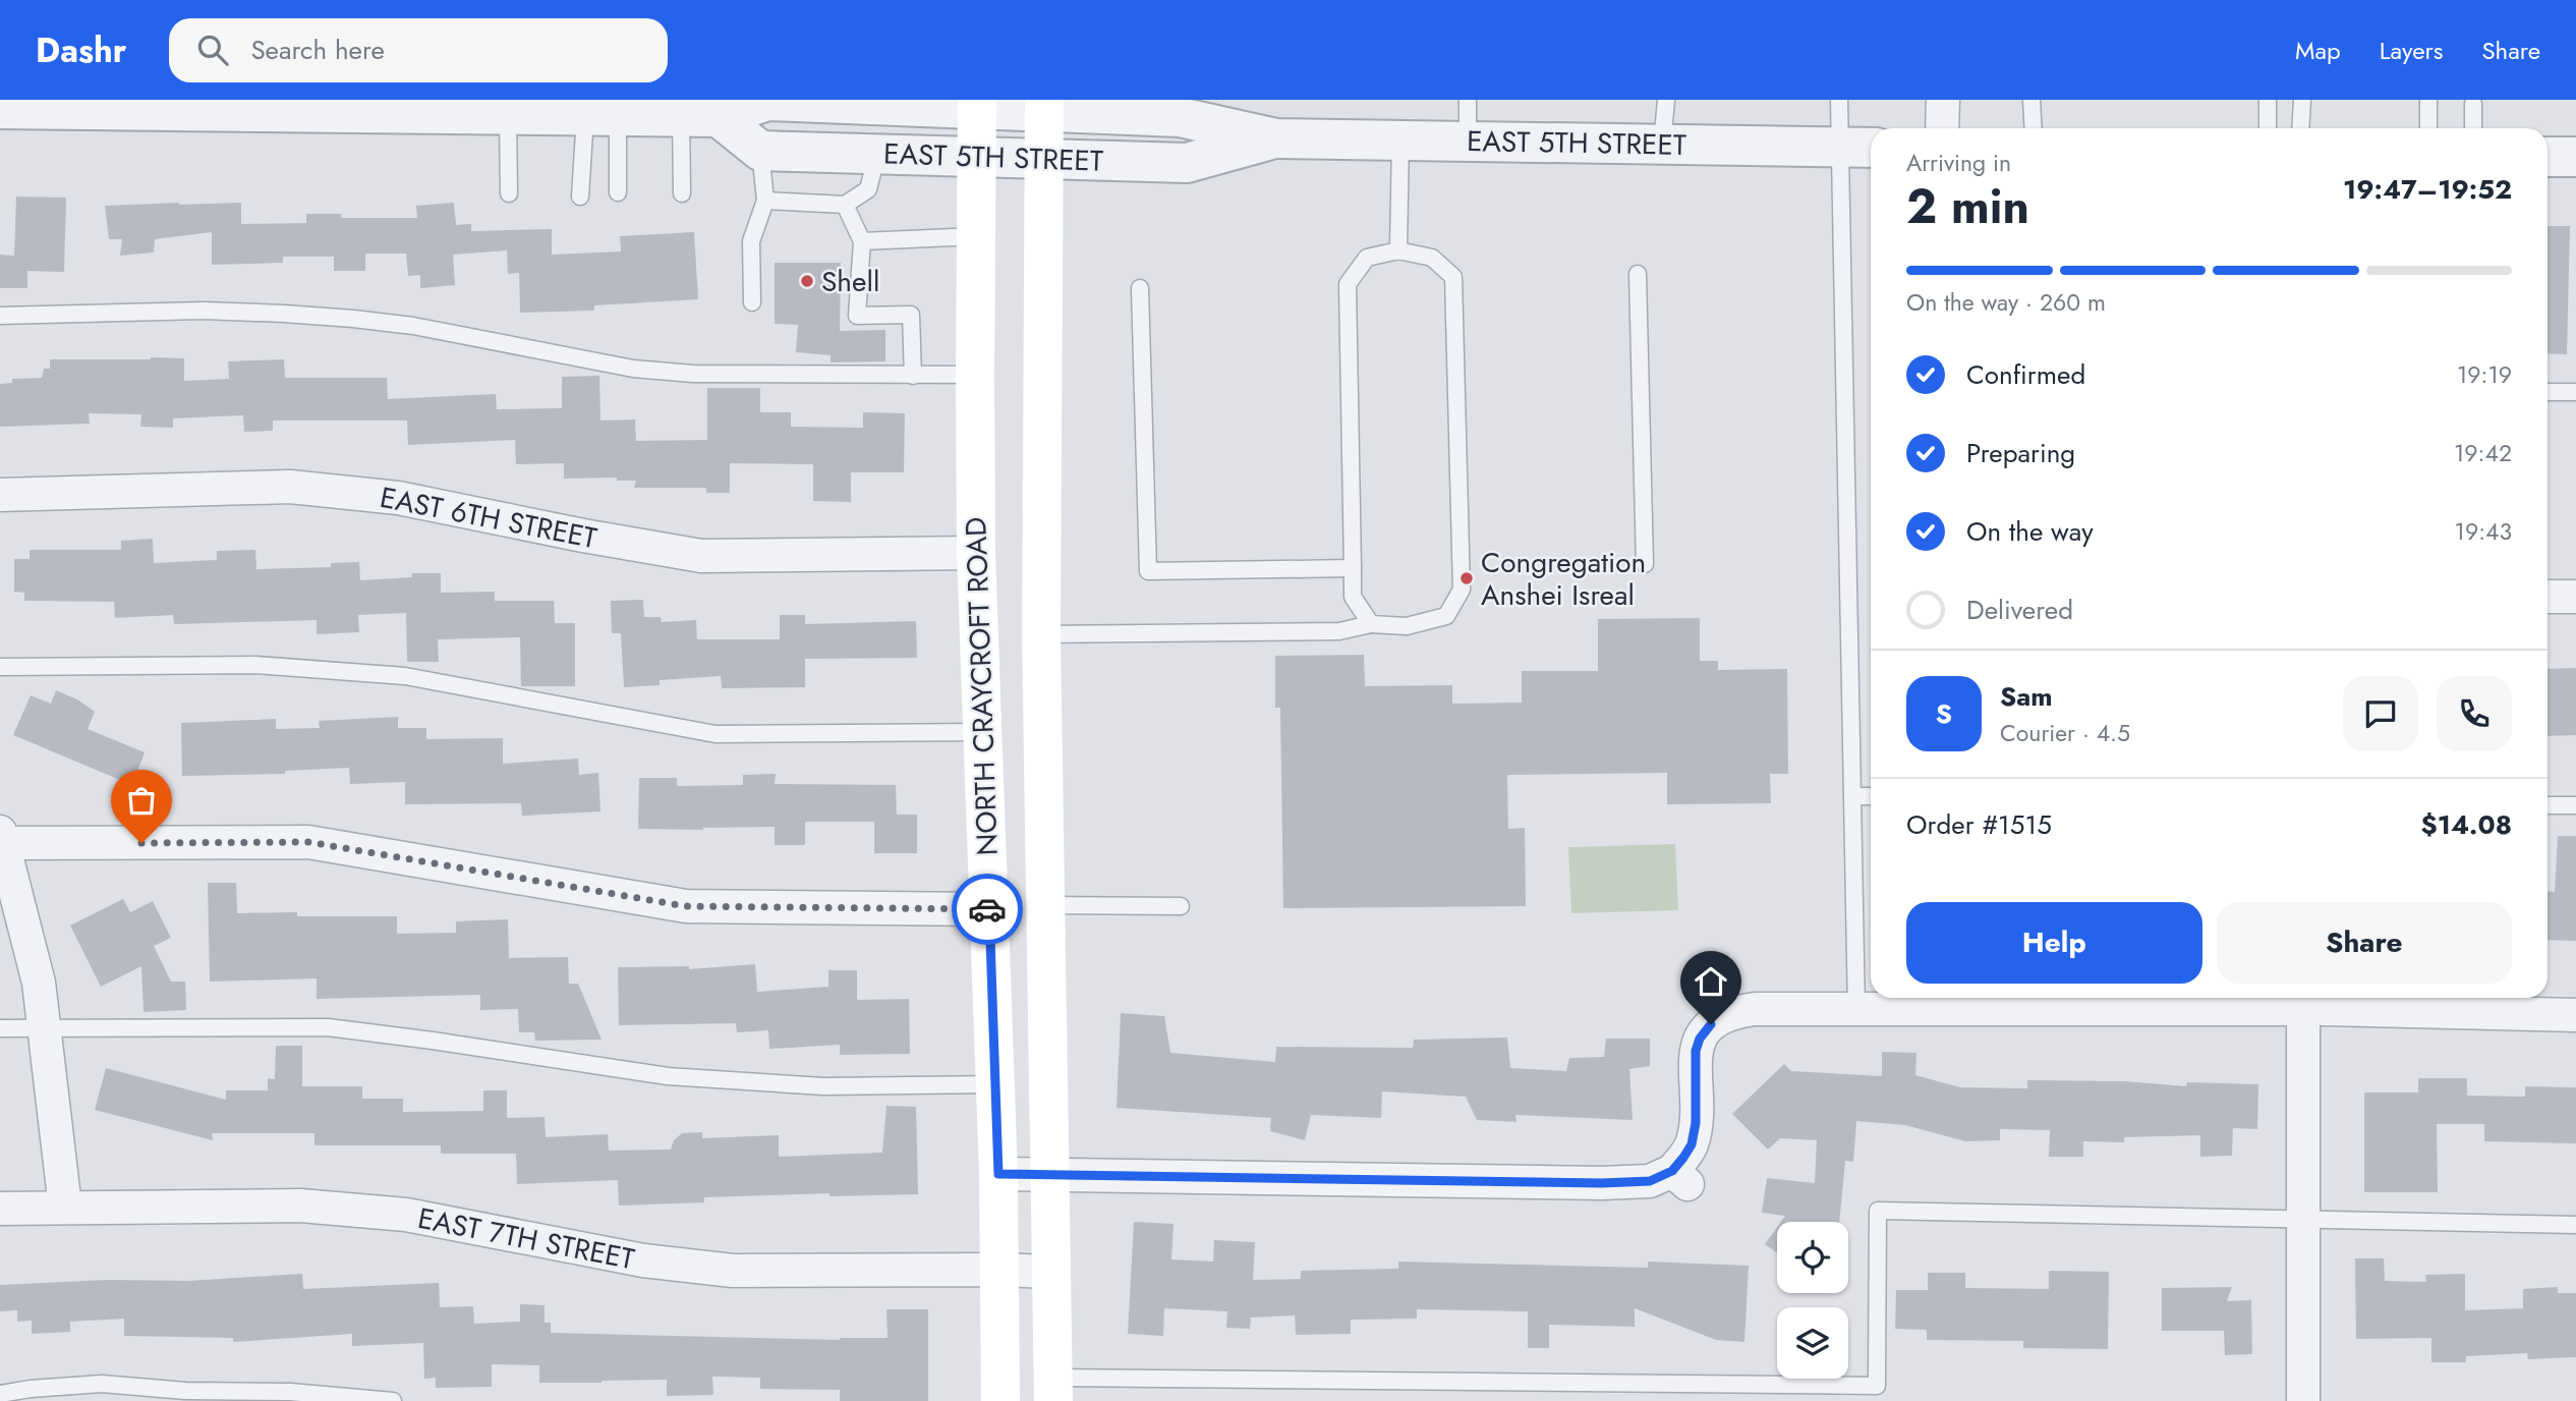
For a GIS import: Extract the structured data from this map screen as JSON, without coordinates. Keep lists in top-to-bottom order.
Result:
{
  "streets": {
    "main road": ["NORTH CRAYCROFT ROAD"],
    "street": ["EAST 5TH STREET", "EAST 6TH STREET", "EAST 7TH STREET"]
  },
  "crossings": [
    ["EAST 5TH STREET", "NORTH CRAYCROFT ROAD"],
    ["EAST 6TH STREET", "NORTH CRAYCROFT ROAD"],
    ["NORTH CRAYCROFT ROAD", "EAST 7TH STREET"]
  ],
  "places": ["Shell", "Congregation Anshei Isreal"],
  "page": {
    "header": "Dashr",
    "search": "Search here",
    "nav": ["Map", "Layers", "Share"],
    "heading": ["2 min", "Arriving in", "19:47–19:52"],
    "panel": [
      "Sam",
      "Courier · 4.5",
      "Order #1515",
      "$14.08"
    ],
    "bar": "On the way · 260 m",
    "list": [
      ["Confirmed", "19:19"],
      ["Preparing", "19:42"],
      ["On the way", "19:43"],
      "Delivered"
    ],
    "round": "S",
    "buttons": ["Help", "Share"]
  }
}
